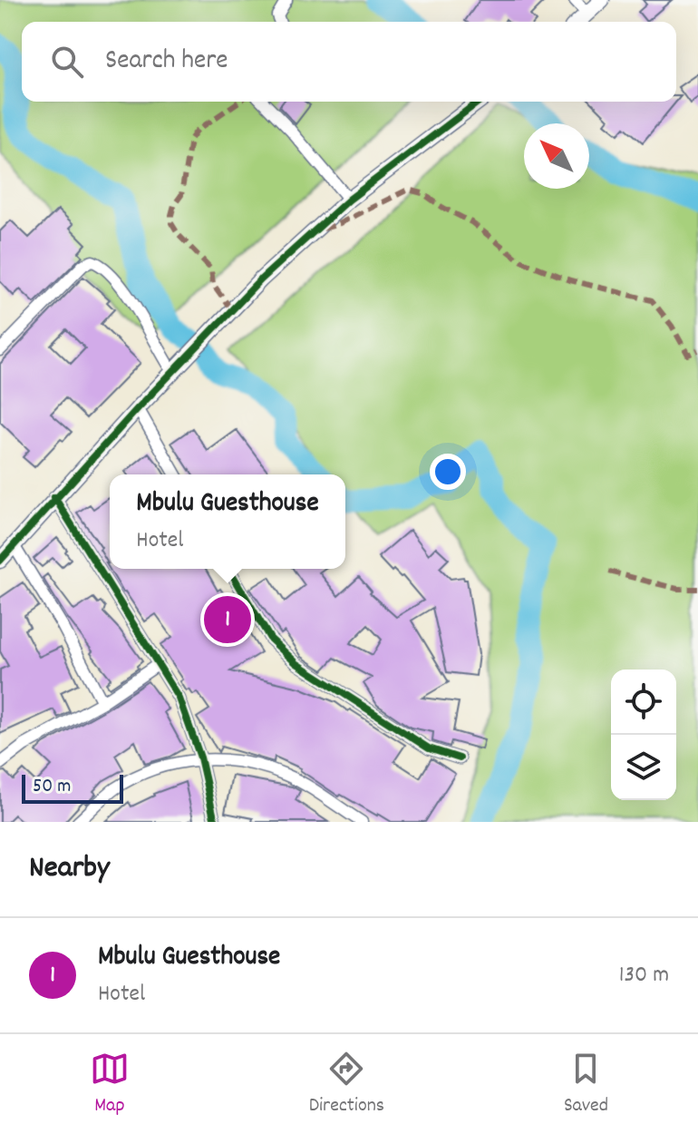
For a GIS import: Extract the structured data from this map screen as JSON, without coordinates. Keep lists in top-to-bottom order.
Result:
{
  "scale_bar": "50 m",
  "north": "top left",
  "page": {
    "search": "Search here",
    "popup": ["Mbulu Guesthouse", "Hotel"],
    "pins": "1",
    "scale": "50 m",
    "heading": "Nearby",
    "list": [
      {
        "mark": "1",
        "name": "Mbulu Guesthouse",
        "note": "Hotel",
        "value": "130 m"
      }
    ],
    "nav": ["Map", "Directions", "Saved"]
  }
}
